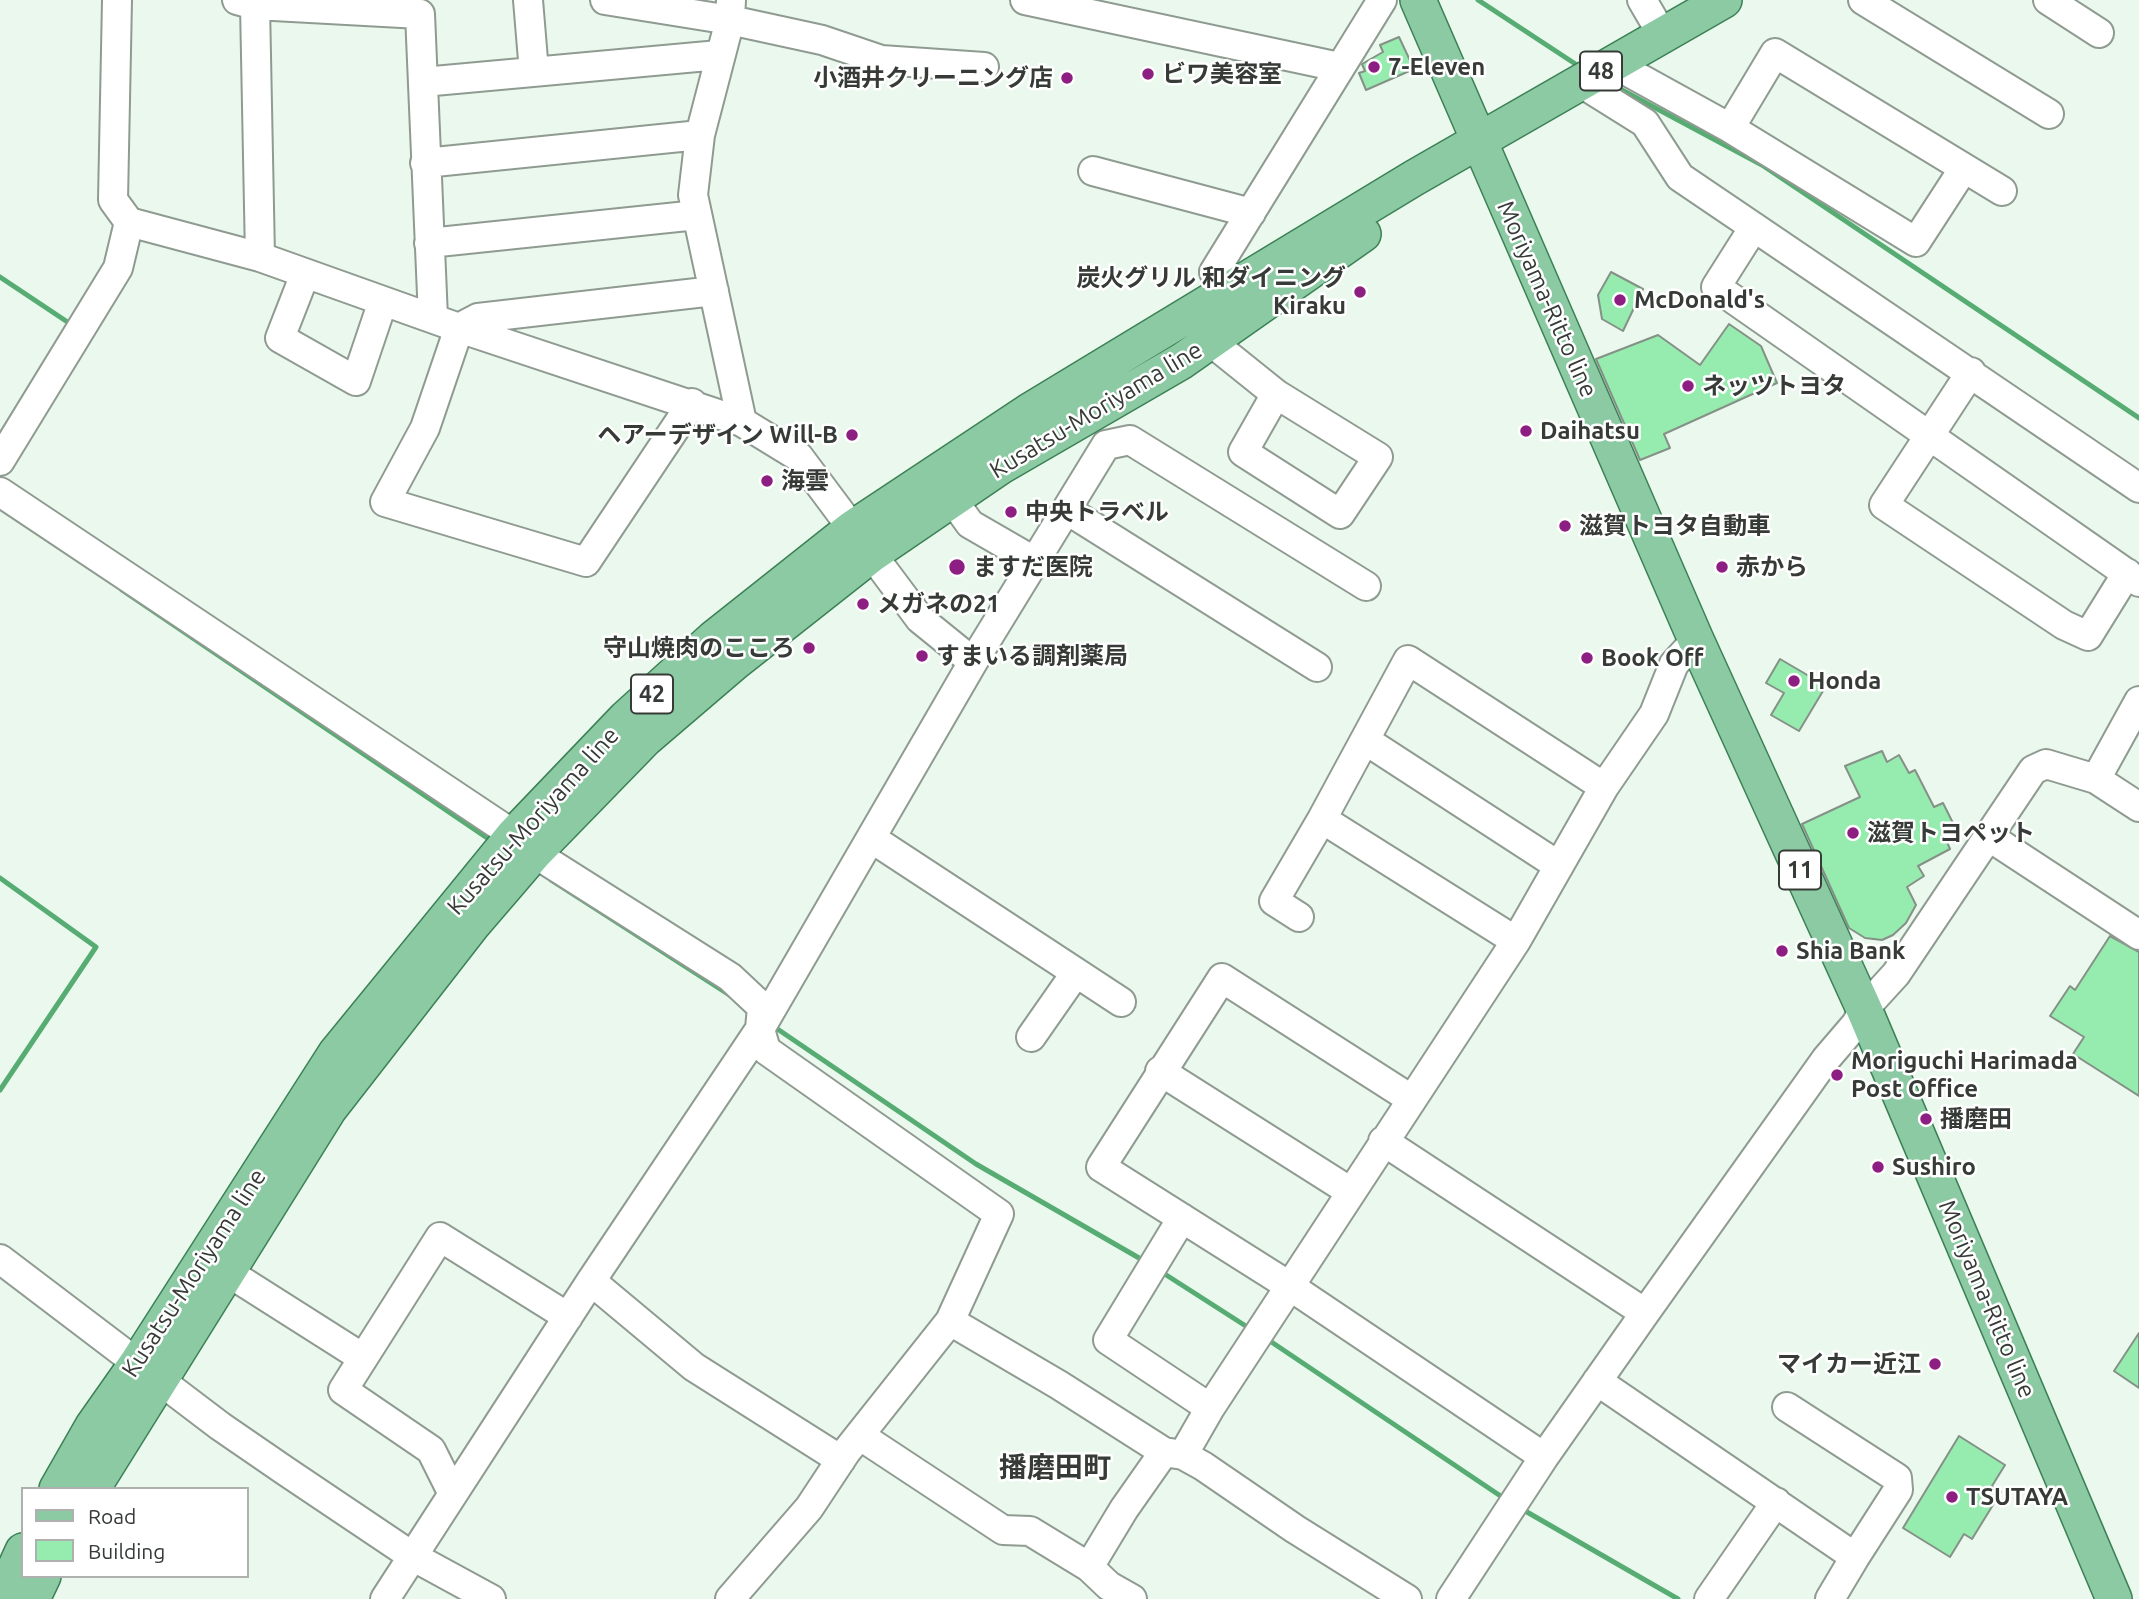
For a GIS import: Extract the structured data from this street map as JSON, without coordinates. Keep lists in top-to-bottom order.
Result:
{
  "streets": {
    "main road": [
      "48",
      "Moriyama-Ritto line",
      "Kusatsu-Moriyama line",
      "42",
      "11"
    ]
  },
  "crossings": [
    ["48", "Moriyama-Ritto line"],
    ["48", "Kusatsu-Moriyama line"],
    ["Moriyama-Ritto line", "Kusatsu-Moriyama line"]
  ],
  "districts": ["播磨田町"],
  "places": [
    "7-Eleven",
    "ビワ美容室",
    "小酒井クリーニング店",
    "炭火グリル 和ダイニング Kiraku",
    "McDonald's",
    "ネッツトヨタ",
    "Daihatsu",
    "ヘアーデザイン Will-B",
    "海雲",
    "中央トラベル",
    "滋賀トヨタ自動車",
    "ますだ医院",
    "赤から",
    "メガネの21",
    "守山焼肉のこころ",
    "すまいる調剤薬局",
    "Book Off",
    "Honda",
    "滋賀トヨペット",
    "Shia Bank",
    "Moriguchi Harimada Post Office",
    "播磨田",
    "Sushiro",
    "マイカー近江",
    "TSUTAYA"
  ],
  "legend": ["Road", "Building"]
}
